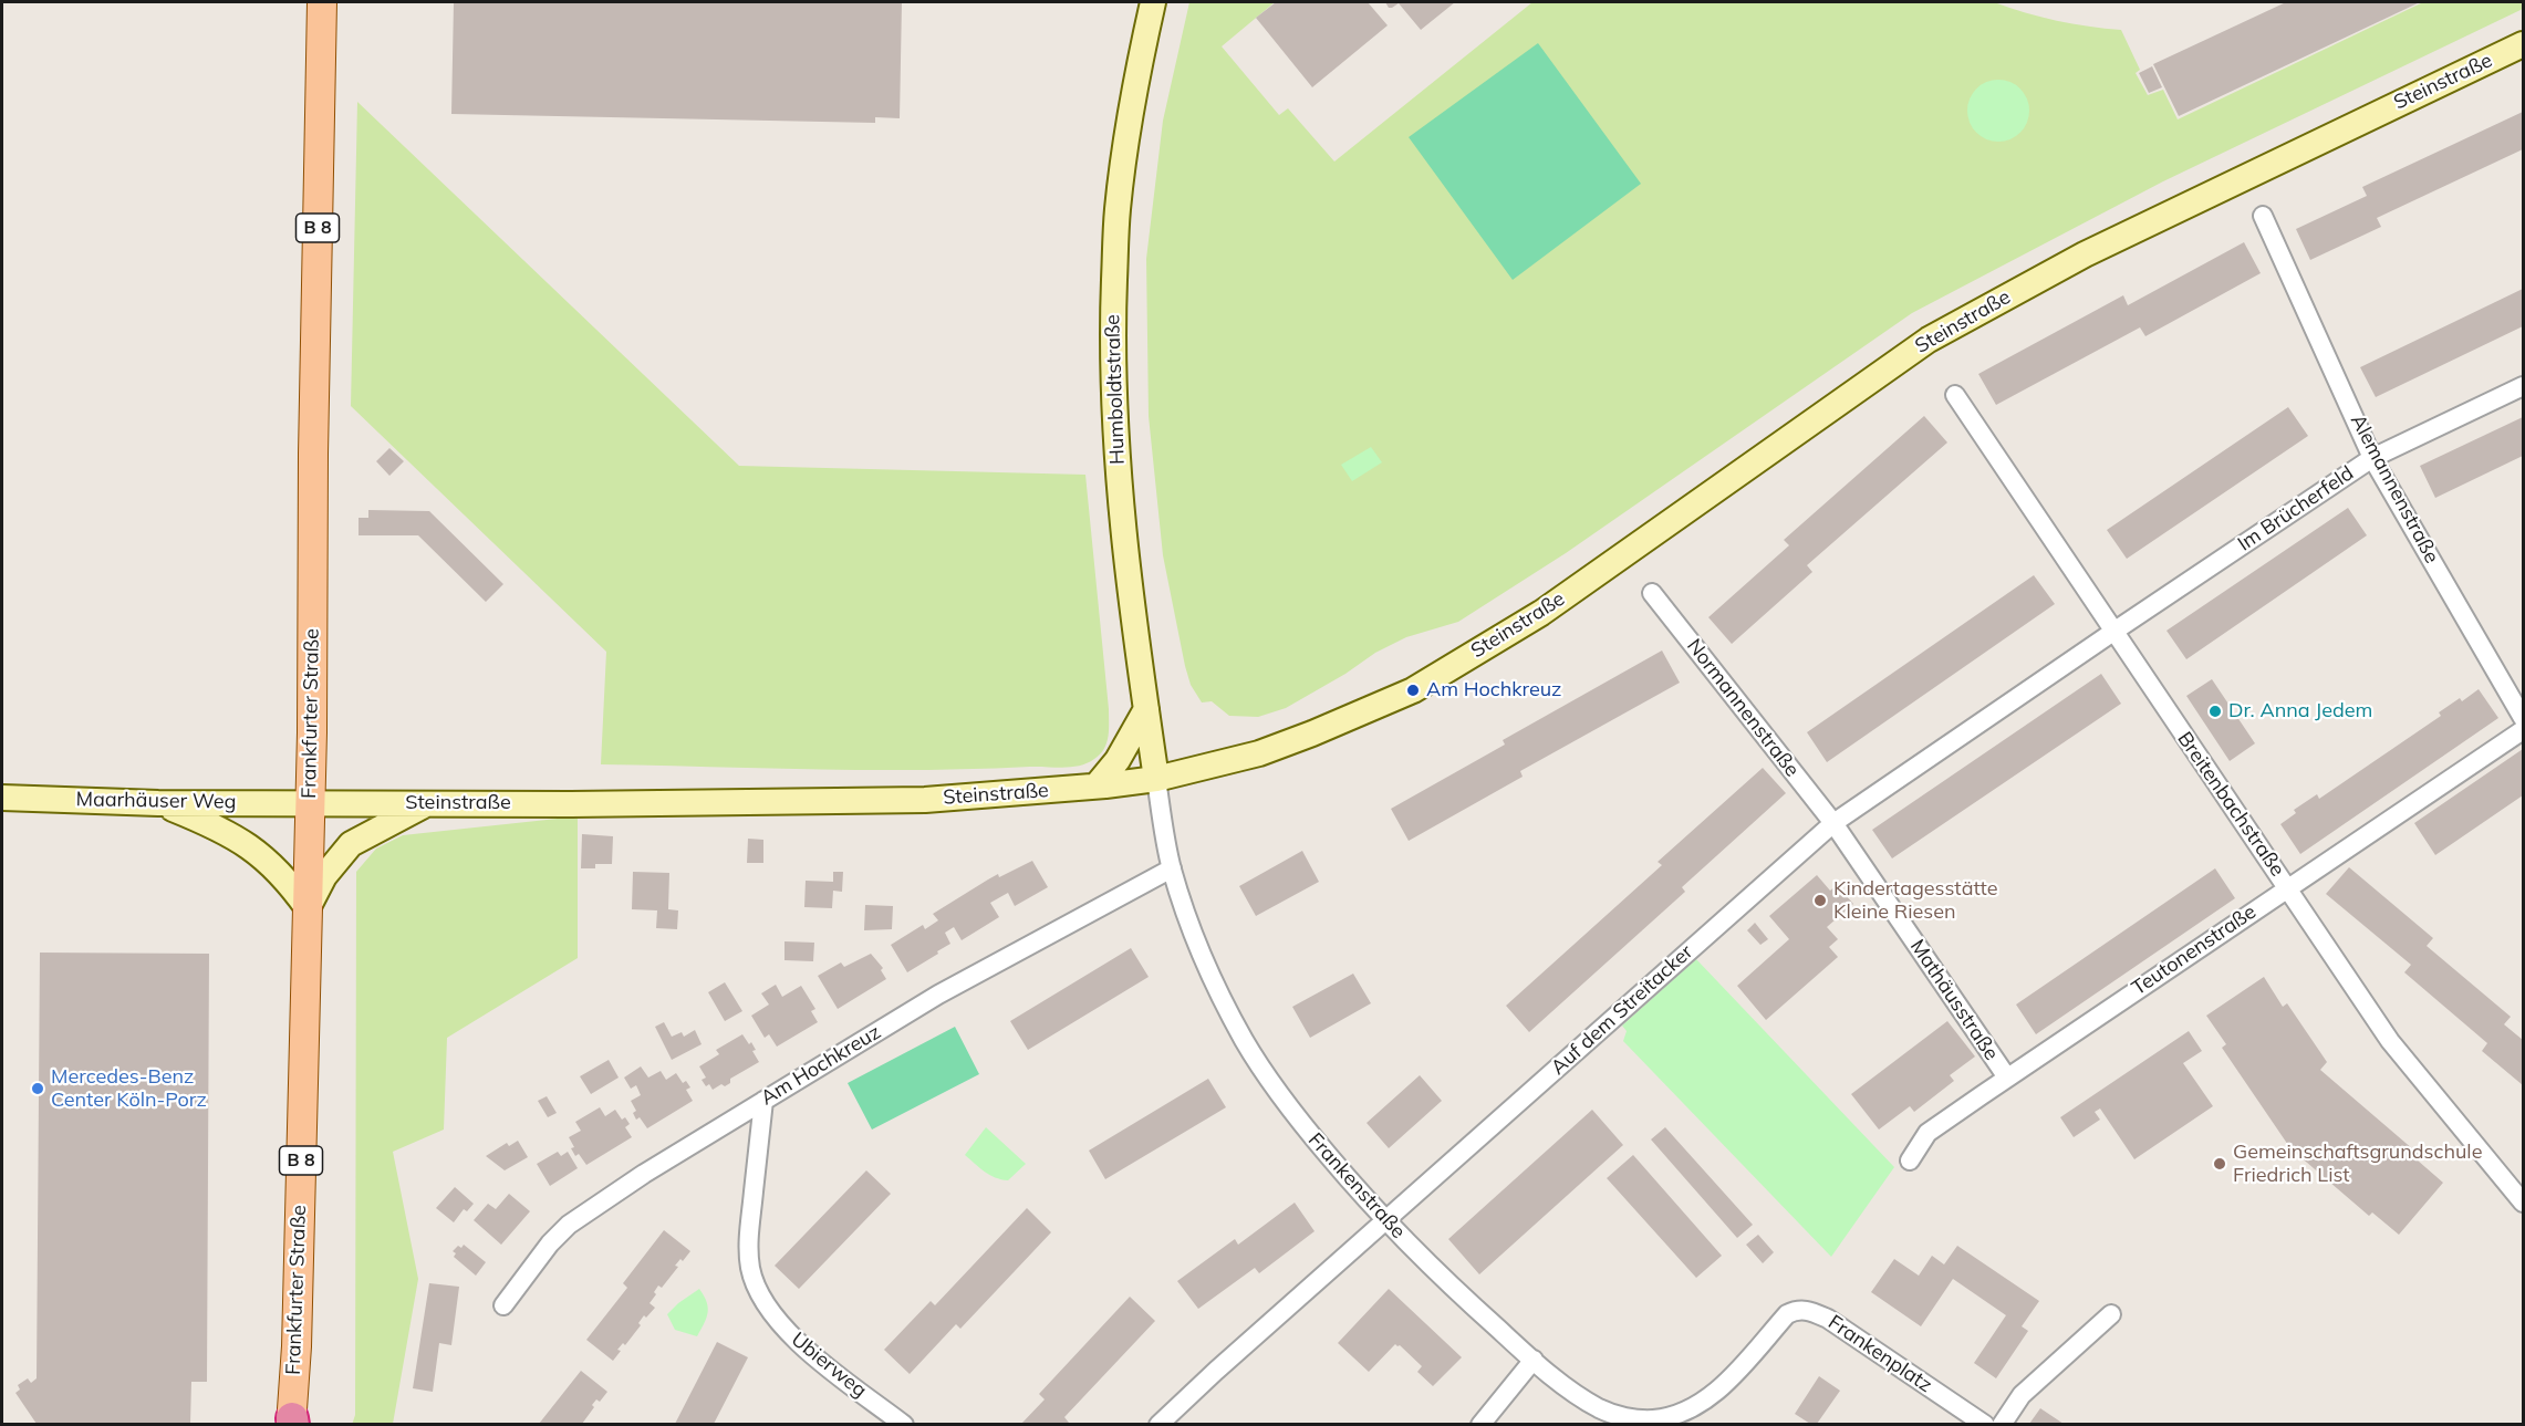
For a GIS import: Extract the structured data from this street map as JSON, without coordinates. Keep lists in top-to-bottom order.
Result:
{
  "streets": {
    "main road": [
      "Steinstraße",
      "B 8",
      "Humboldtstraße",
      "Frankfurter Straße",
      "Maarhäuser Weg"
    ],
    "street": [
      "Alemannenstraße",
      "Im Brücherfeld",
      "Normannenstraße",
      "Breitenbachstraße",
      "Teutonenstraße",
      "Mathäusstraße",
      "Auf dem Streitacker",
      "Am Hochkreuz",
      "Frankenstraße",
      "Frankenplatz",
      "Ubierweg"
    ]
  },
  "crossings": [
    ["Steinstraße", "Humboldtstraße"],
    ["Steinstraße", "Frankfurter Straße"],
    ["Steinstraße", "Maarhäuser Weg"],
    ["Steinstraße", "Frankenstraße"],
    ["Humboldtstraße", "Frankenstraße"],
    ["Alemannenstraße", "Im Brücherfeld"],
    ["Im Brücherfeld", "Breitenbachstraße"],
    ["Im Brücherfeld", "Auf dem Streitacker"],
    ["Normannenstraße", "Mathäusstraße"],
    ["Normannenstraße", "Auf dem Streitacker"],
    ["Frankfurter Straße", "Maarhäuser Weg"],
    ["Breitenbachstraße", "Teutonenstraße"],
    ["Breitenbachstraße", "Auf dem Streitacker"],
    ["Teutonenstraße", "Mathäusstraße"],
    ["Mathäusstraße", "Auf dem Streitacker"],
    ["Auf dem Streitacker", "Frankenstraße"],
    ["Am Hochkreuz", "Frankenstraße"],
    ["Am Hochkreuz", "Ubierweg"],
    ["Frankenstraße", "Frankenplatz"]
  ],
  "places": [
    "Am Hochkreuz",
    "Dr. Anna Jedem",
    "Kindertagesstätte Kleine Riesen",
    "Mercedes-Benz Center Köln-Porz",
    "Gemeinschaftsgrundschule Friedrich List"
  ]
}
